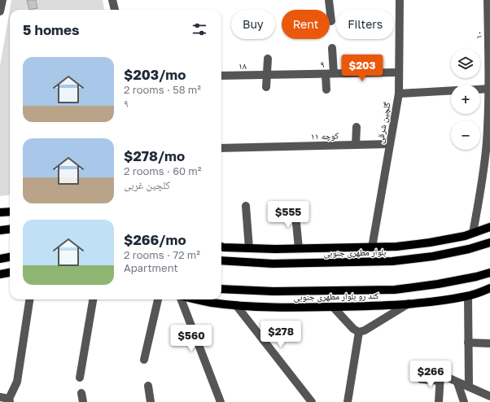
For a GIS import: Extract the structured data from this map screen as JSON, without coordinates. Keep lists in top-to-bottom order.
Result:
{
  "streets": {
    "main road": ["بلوار مطهری جنوبی", "کند رو بلوار مطهری جنوبی"],
    "street": [
      "۱۰",
      "۹",
      "۱۸",
      "گلچین شرقی",
      "کوچه ۱۱"
    ]
  },
  "crossings": [
    ["۹", "۱۸"],
    ["۹", "گلچین شرقی"],
    ["گلچین شرقی", "کوچه ۱۱"]
  ],
  "page": {
    "chip": ["Buy", "Rent", "Filters"],
    "heading": "5 homes",
    "map_buttons": ["+", "−"],
    "list": [
      {
        "name": "$203/mo",
        "note": "2 rooms · 58 m² · ۹"
      },
      {
        "name": "$278/mo",
        "note": "2 rooms · 60 m² · کلچین غربی"
      },
      {
        "name": "$266/mo",
        "note": "2 rooms · 72 m² · Apartment"
      }
    ],
    "price": [
      "$203",
      "$555",
      "$278",
      "$560",
      "$266"
    ]
  }
}
